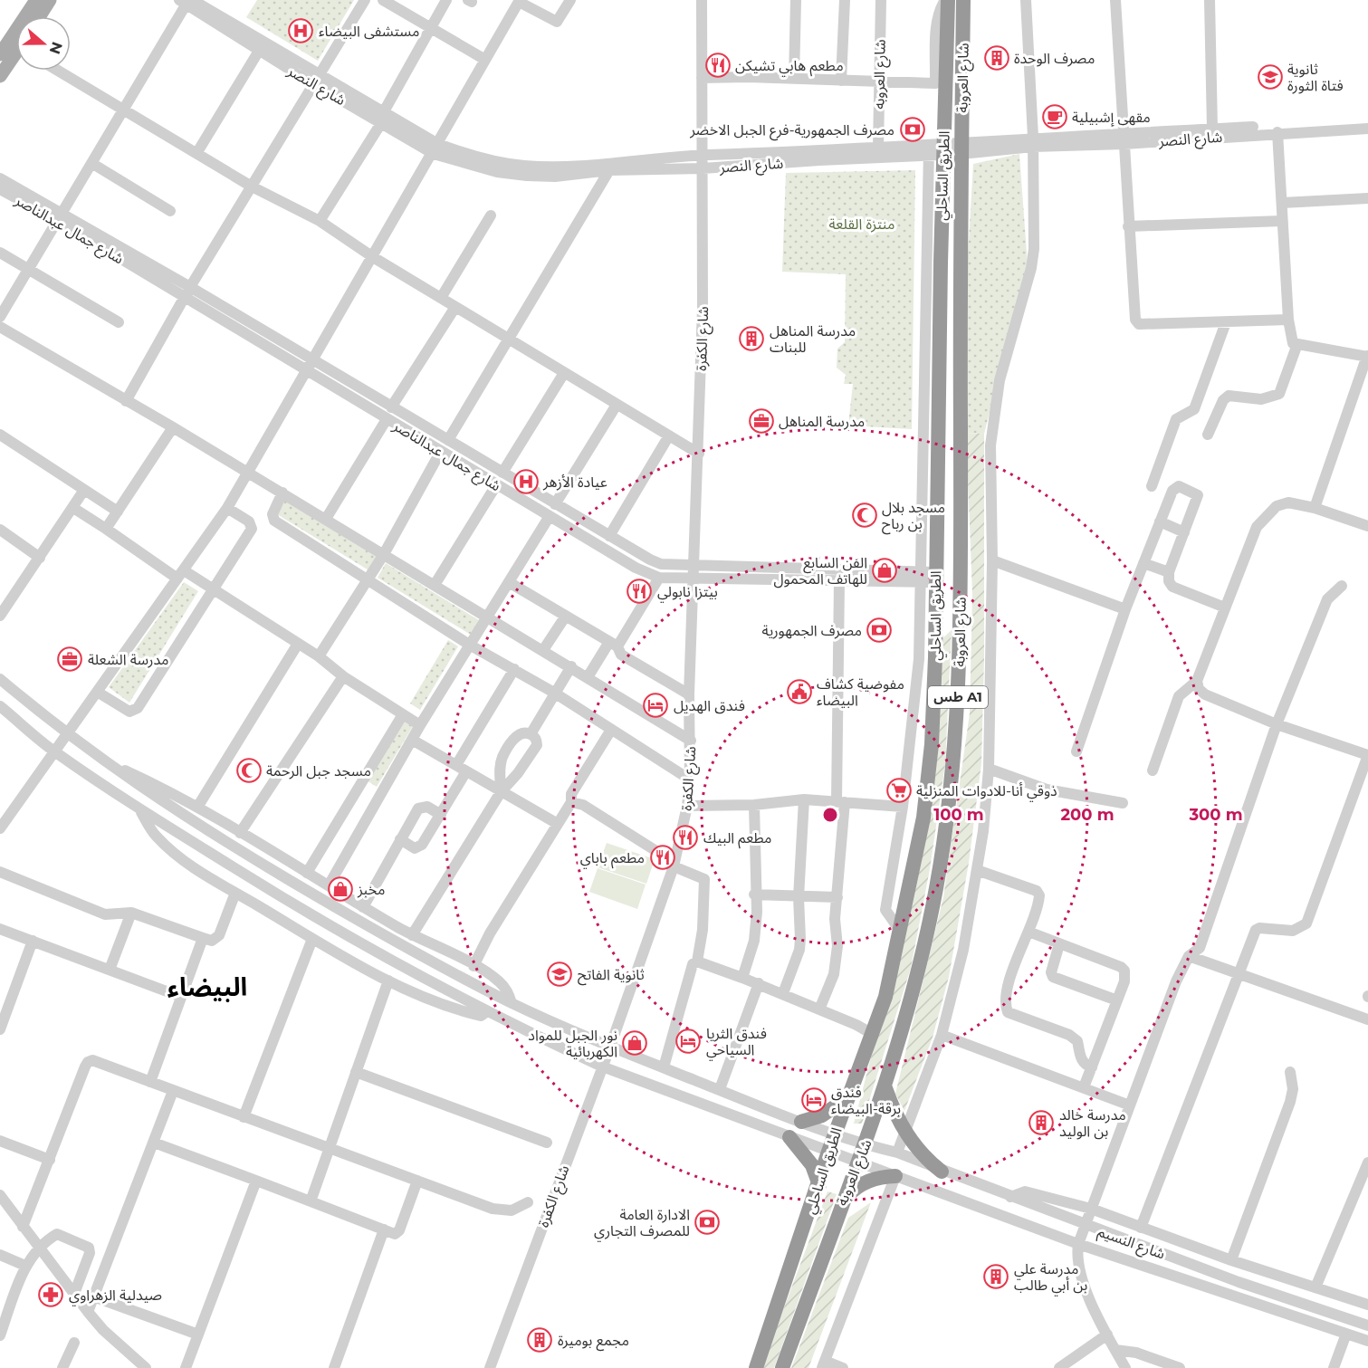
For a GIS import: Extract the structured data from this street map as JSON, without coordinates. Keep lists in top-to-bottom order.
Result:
{
  "streets": {
    "highway": ["شارع العروبة", "الطريق الساحلي", "طس A1"],
    "street": [
      "شارع العروبه",
      "شارع النصر",
      "شارع جمال عبدالناصر",
      "شارع الكفرة",
      "شارع النسيم"
    ]
  },
  "crossings": [
    ["شارع العروبه", "شارع النصر"],
    ["شارع العروبة", "شارع النصر"],
    ["شارع العروبة", "شارع النسيم"],
    ["شارع النصر", "الطريق الساحلي"],
    ["شارع النصر", "شارع الكفرة"],
    ["الطريق الساحلي", "شارع جمال عبدالناصر"],
    ["الطريق الساحلي", "شارع النسيم"],
    ["شارع جمال عبدالناصر", "شارع الكفرة"],
    ["شارع الكفرة", "شارع النسيم"]
  ],
  "districts": ["البيضاء"],
  "parks": ["منتزة القلعة"],
  "places": {
    "hospital": ["مستشفى البيضاء", "عيادة الأزهر"],
    "building": [
      "مصرف الوحدة",
      "مدرسة المناهل للبنات",
      "مدرسة خالد بن الوليد",
      "مدرسة علي بن أبي طالب",
      "مجمع بوميرة"
    ],
    "restaurant": [
      "مطعم هابي تشيكن",
      "بيتزا نابولي",
      "مطعم البيك",
      "مطعم باباي"
    ],
    "school or university": ["ثانوية فتاة الثورة", "ثانوية الفاتح"],
    "cafe": ["مقهى إشبيلية"],
    "bank": ["مصرف الجمهورية-فرع الجبل الاخضر", "مصرف الجمهورية", "الادارة العامة للمصرف التجاري"],
    "office": ["مدرسة المناهل", "مدرسة الشعلة"],
    "mosque": ["مسجد بلال بن رباح", "مسجد جبل الرحمة"],
    "shop": ["الفن السابع للهاتف المحمول", "مخبز", "نور الجبل للمواد الكهربائية"],
    "public building": ["مفوضية كشاف البيضاء"],
    "hotel": ["فندق الهديل", "فندق الثريا السياحي", "فندق برقة-البيضاء"],
    "supermarket": ["ذوقي أنا-للادوات المنزلية"],
    "pharmacy": ["صيدلية الزهراوي"]
  },
  "north": "right",
  "rings": ["100 m", "200 m", "300 m"]
}
